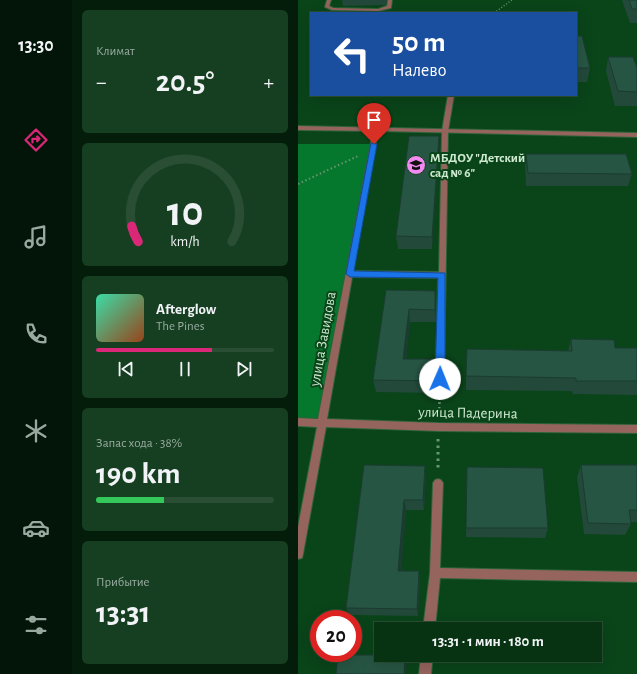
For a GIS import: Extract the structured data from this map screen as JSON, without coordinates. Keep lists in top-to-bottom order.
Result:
{
  "streets": {
    "street": ["улица Завидова", "улица Падерина"]
  },
  "crossings": [
    ["улица Завидова", "улица Падерина"]
  ],
  "places": {
    "school or university": ["МБДОУ \"Детский сад № 6\""]
  },
  "page": {
    "tabs": "13:30",
    "tile": [
      "Климат",
      ["Запас хода · 38%", "190 km"],
      ["Прибытие", "13:31"]
    ],
    "turn": ["50 m", "Налево"],
    "heat": ["−", "20.5°", "+"],
    "song": ["Afterglow", "The Pines"],
    "limit": "20",
    "trip": "13:31 · 1 мин · 180 m",
    "gauge": ["10", "km/h"]
  }
}
